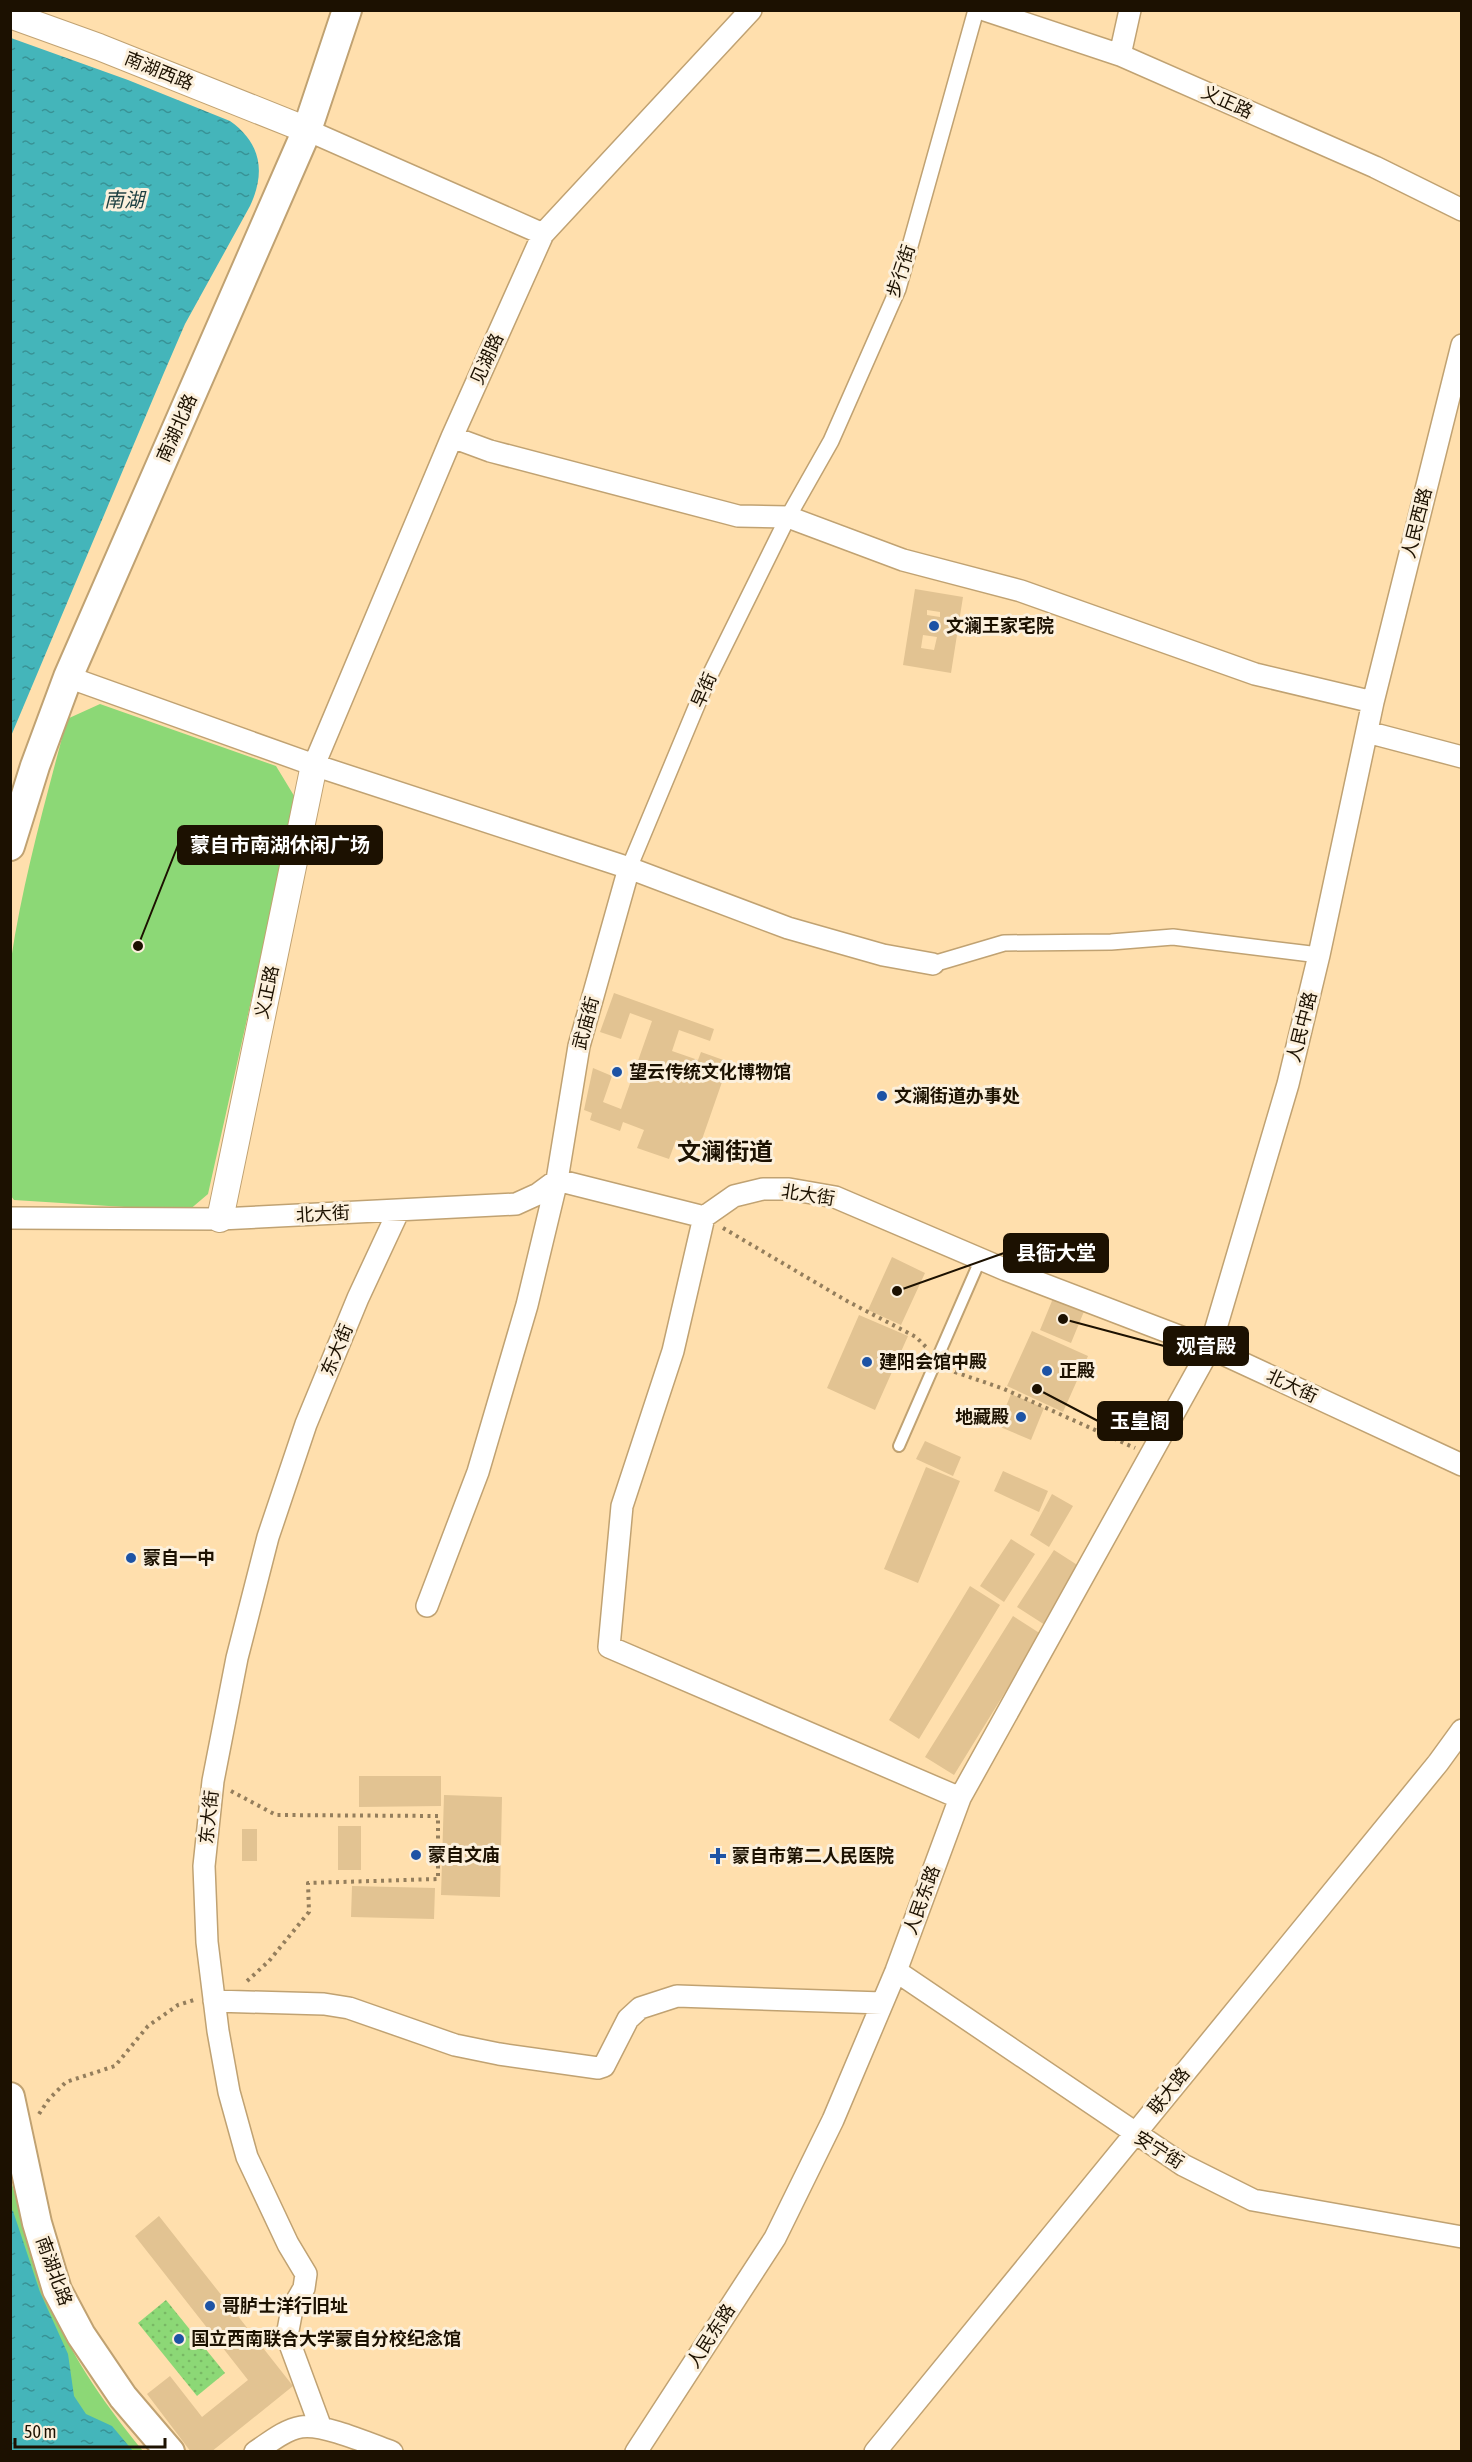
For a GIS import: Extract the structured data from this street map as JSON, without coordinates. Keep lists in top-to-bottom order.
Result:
{
  "streets": {
    "main road": ["南湖北路"],
    "street": [
      "南湖西路",
      "义正路",
      "步行街",
      "见湖路",
      "人民西路",
      "早街",
      "武庙街",
      "人民中路",
      "北大街",
      "东大街",
      "人民东路",
      "联大路",
      "安宁街"
    ]
  },
  "crossings": [
    ["南湖西路", "南湖北路"],
    ["义正路", "见湖路"],
    ["义正路", "北大街"],
    ["步行街", "早街"],
    ["人民西路", "人民中路"],
    ["早街", "武庙街"],
    ["武庙街", "北大街"],
    ["人民中路", "北大街"],
    ["人民中路", "人民东路"],
    ["北大街", "东大街"],
    ["北大街", "人民东路"],
    ["人民东路", "安宁街"],
    ["联大路", "安宁街"]
  ],
  "districts": ["文澜街道"],
  "water": ["南湖"],
  "places": {
    "other": [
      "文澜王家宅院",
      "蒙自市南湖休闲广场",
      "望云传统文化博物馆",
      "文澜街道办事处",
      "县衙大堂",
      "观音殿",
      "建阳会馆中殿",
      "正殿",
      "玉皇阁",
      "地藏殿",
      "蒙自一中",
      "蒙自文庙",
      "哥胪士洋行旧址",
      "国立西南联合大学蒙自分校纪念馆"
    ],
    "health": ["蒙自市第二人民医院"]
  },
  "scale_bar": "50 m"
}
